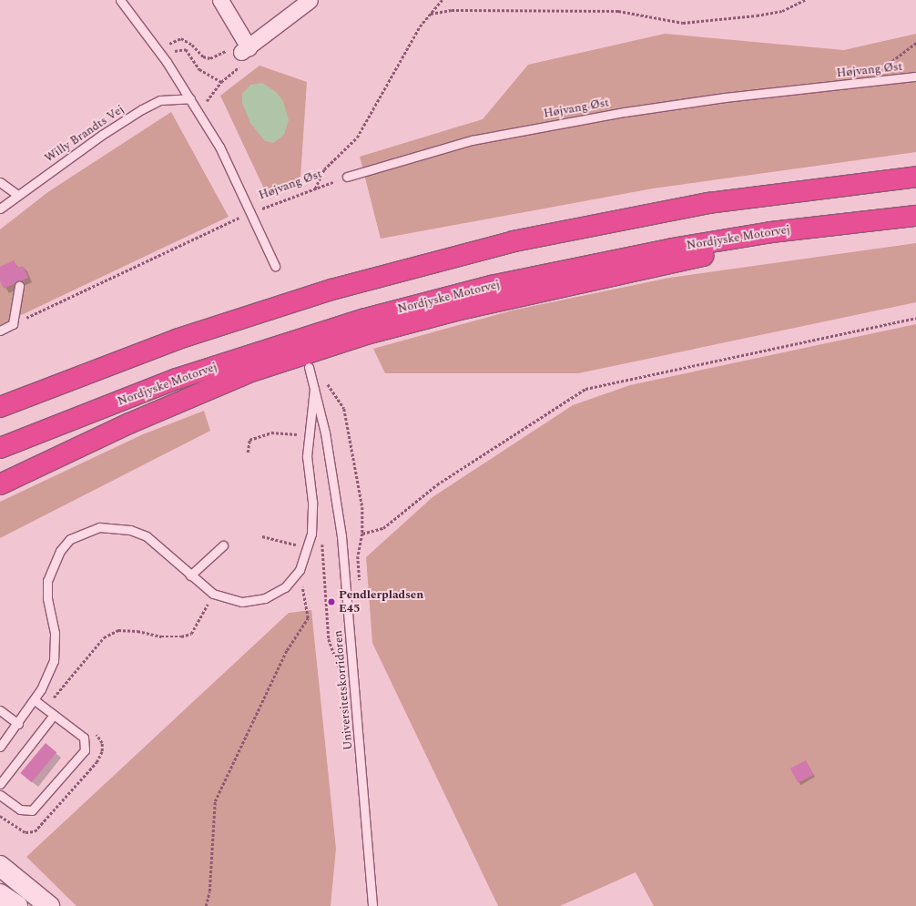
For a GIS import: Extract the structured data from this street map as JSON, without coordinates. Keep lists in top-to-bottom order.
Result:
{
  "streets": {
    "highway": ["Nordjyske Motorvej"],
    "lane": ["Højvang Øst", "Willy Brandts Vej", "Universitetskorridoren"]
  },
  "places": ["Pendlerpladsen E45"]
}
